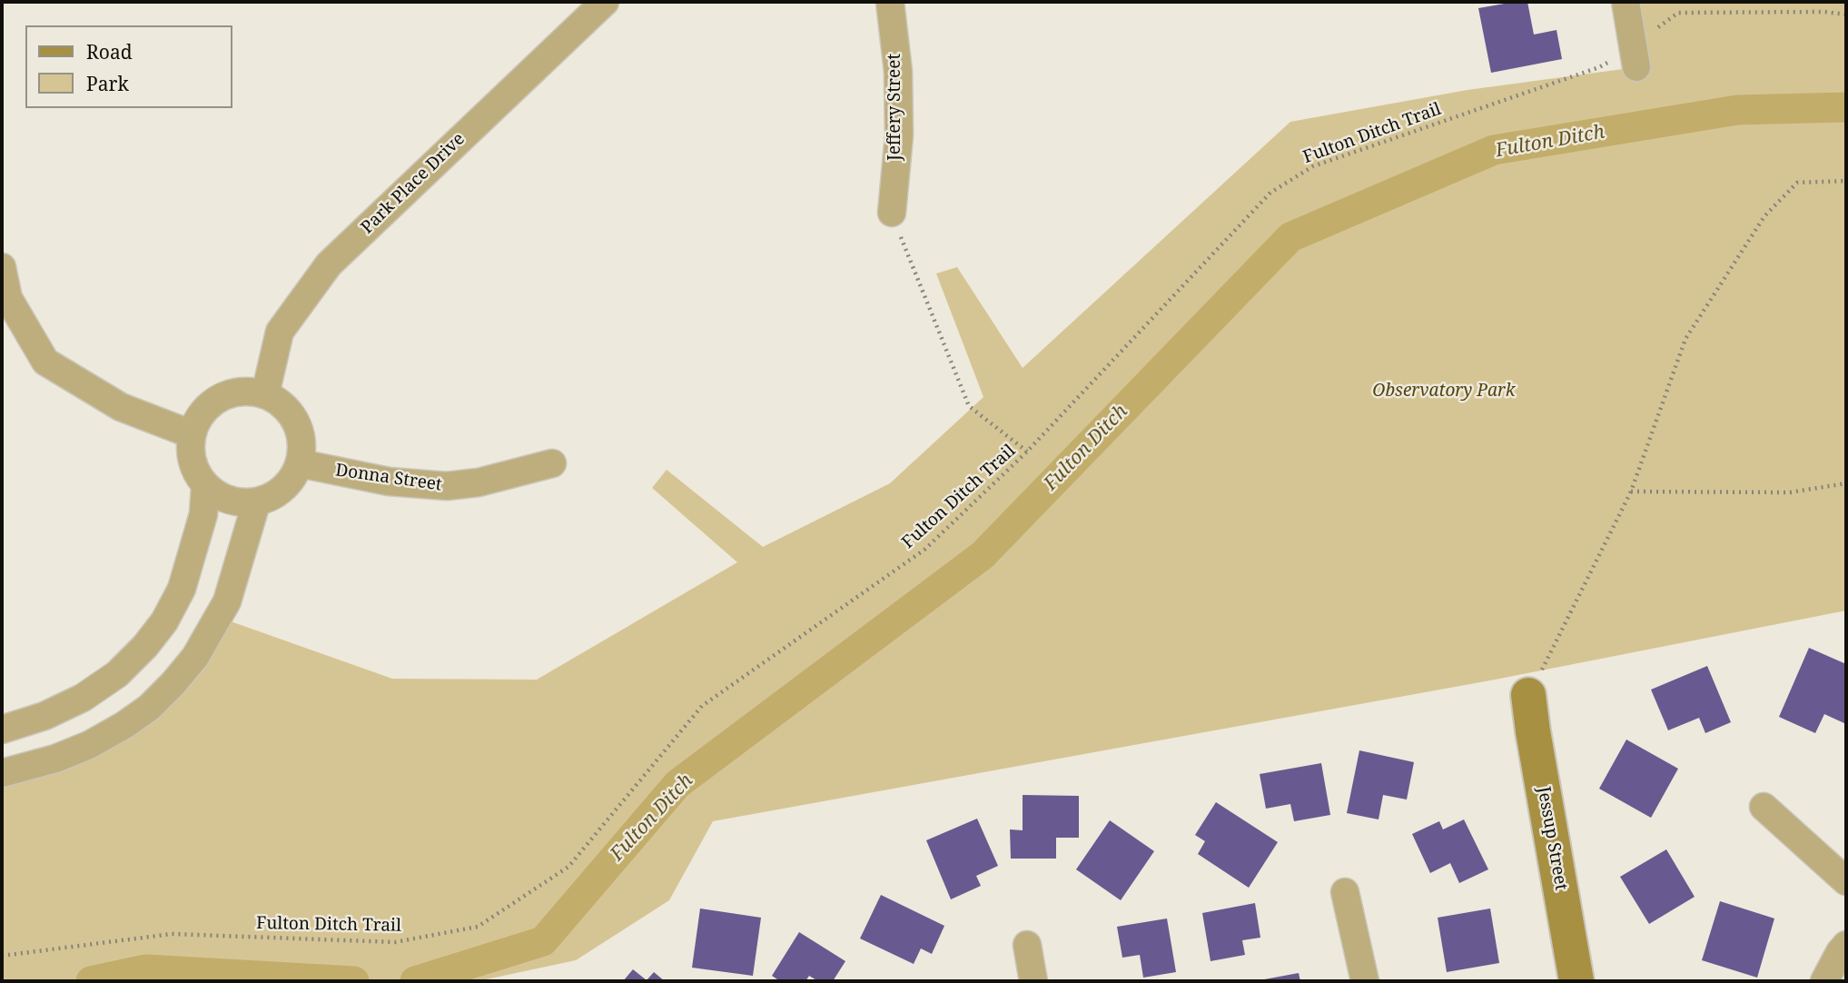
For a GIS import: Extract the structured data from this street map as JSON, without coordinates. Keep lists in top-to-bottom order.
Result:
{
  "streets": {
    "street": [
      "Jeffery Street",
      "Park Place Drive",
      "Donna Street",
      "Jessup Street"
    ],
    "path": ["Fulton Ditch Trail"]
  },
  "crossings": [
    ["Park Place Drive", "Donna Street"]
  ],
  "water": ["Fulton Ditch"],
  "parks": ["Observatory Park"],
  "legend": ["Road", "Park"]
}
